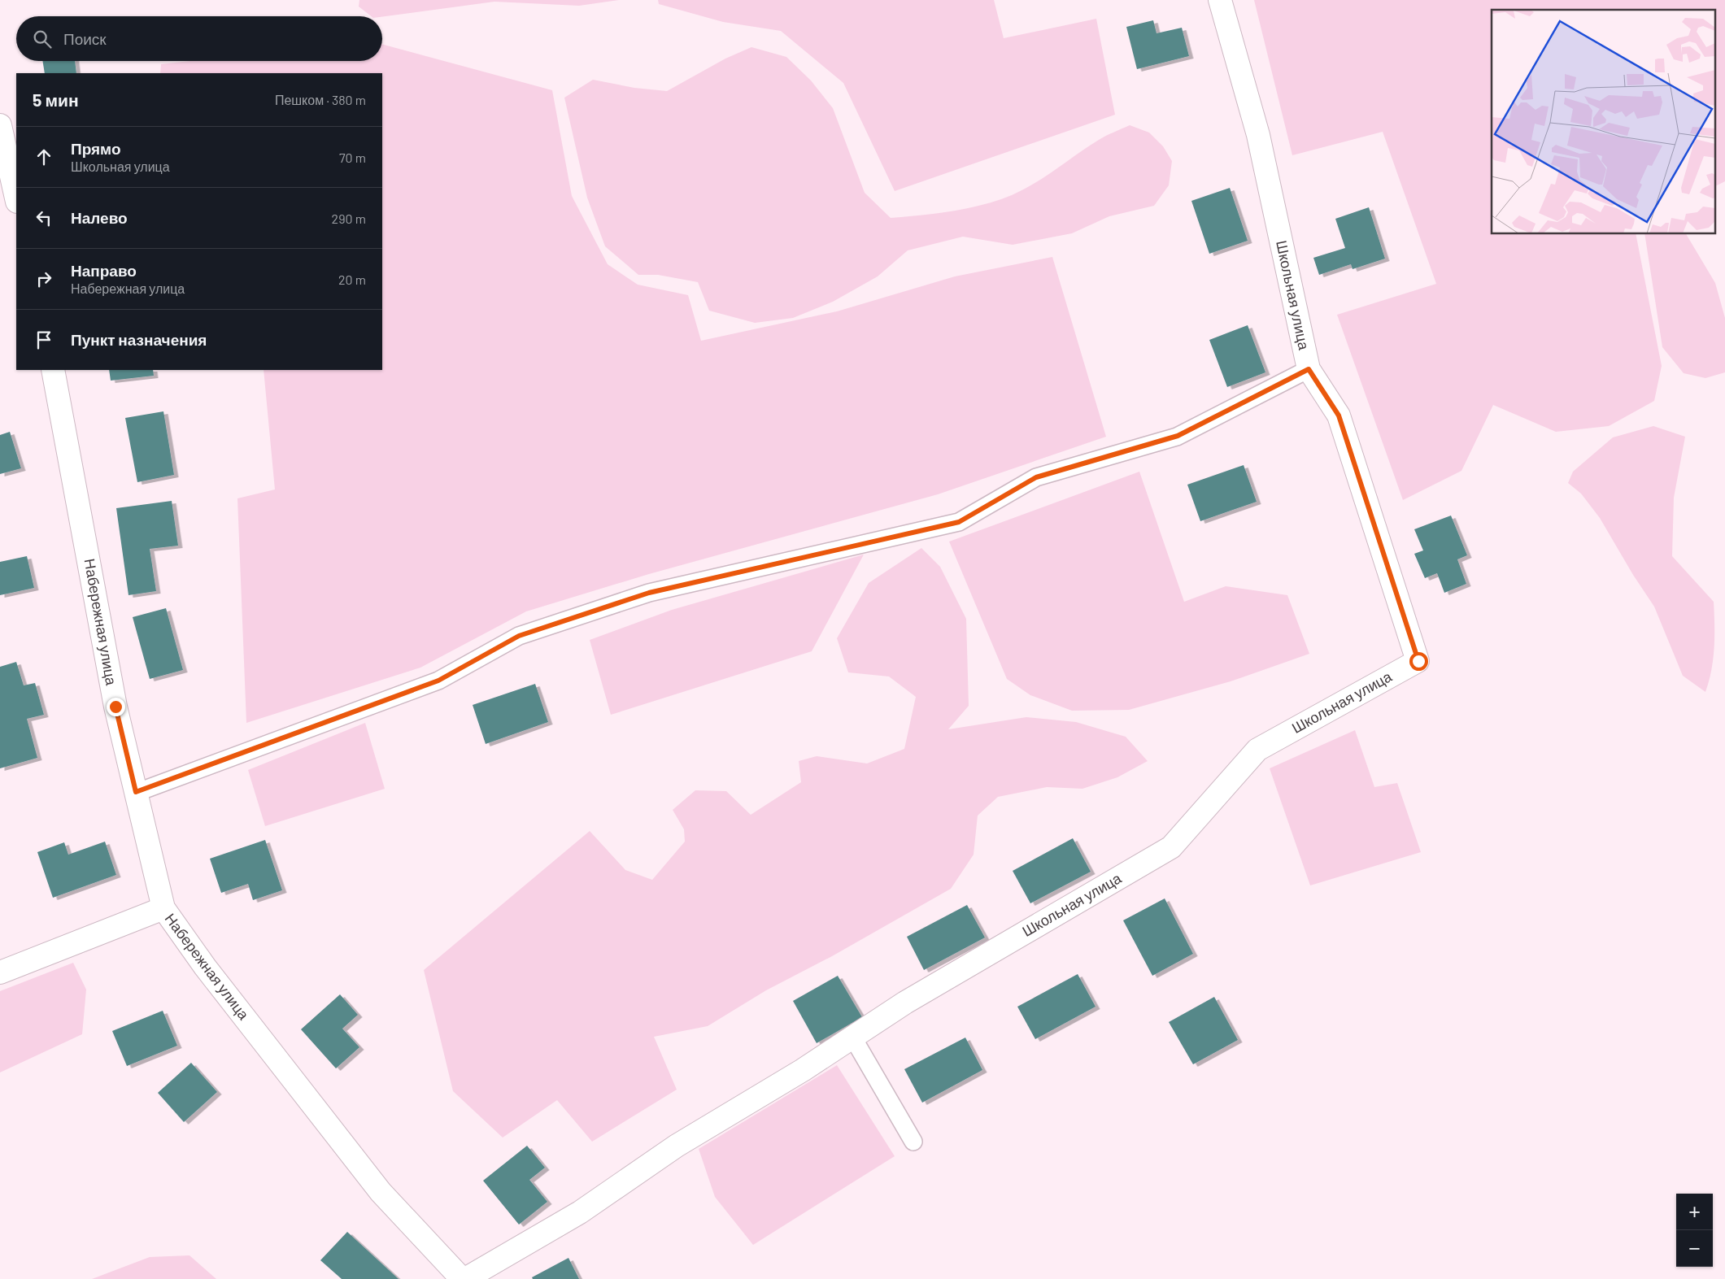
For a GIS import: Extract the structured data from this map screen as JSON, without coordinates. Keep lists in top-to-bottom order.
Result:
{
  "streets": {
    "street": ["Школьная улица", "Набережная улица"]
  },
  "page": {
    "search": "Поиск",
    "heading": ["5 мин", "Пешком · 380 m"],
    "list": [
      ["Прямо", "Школьная улица", "70 m"],
      ["Налево", "290 m"],
      ["Направо", "Набережная улица", "20 m"],
      "Пункт назначения"
    ],
    "map_buttons": ["+", "−"]
  }
}
